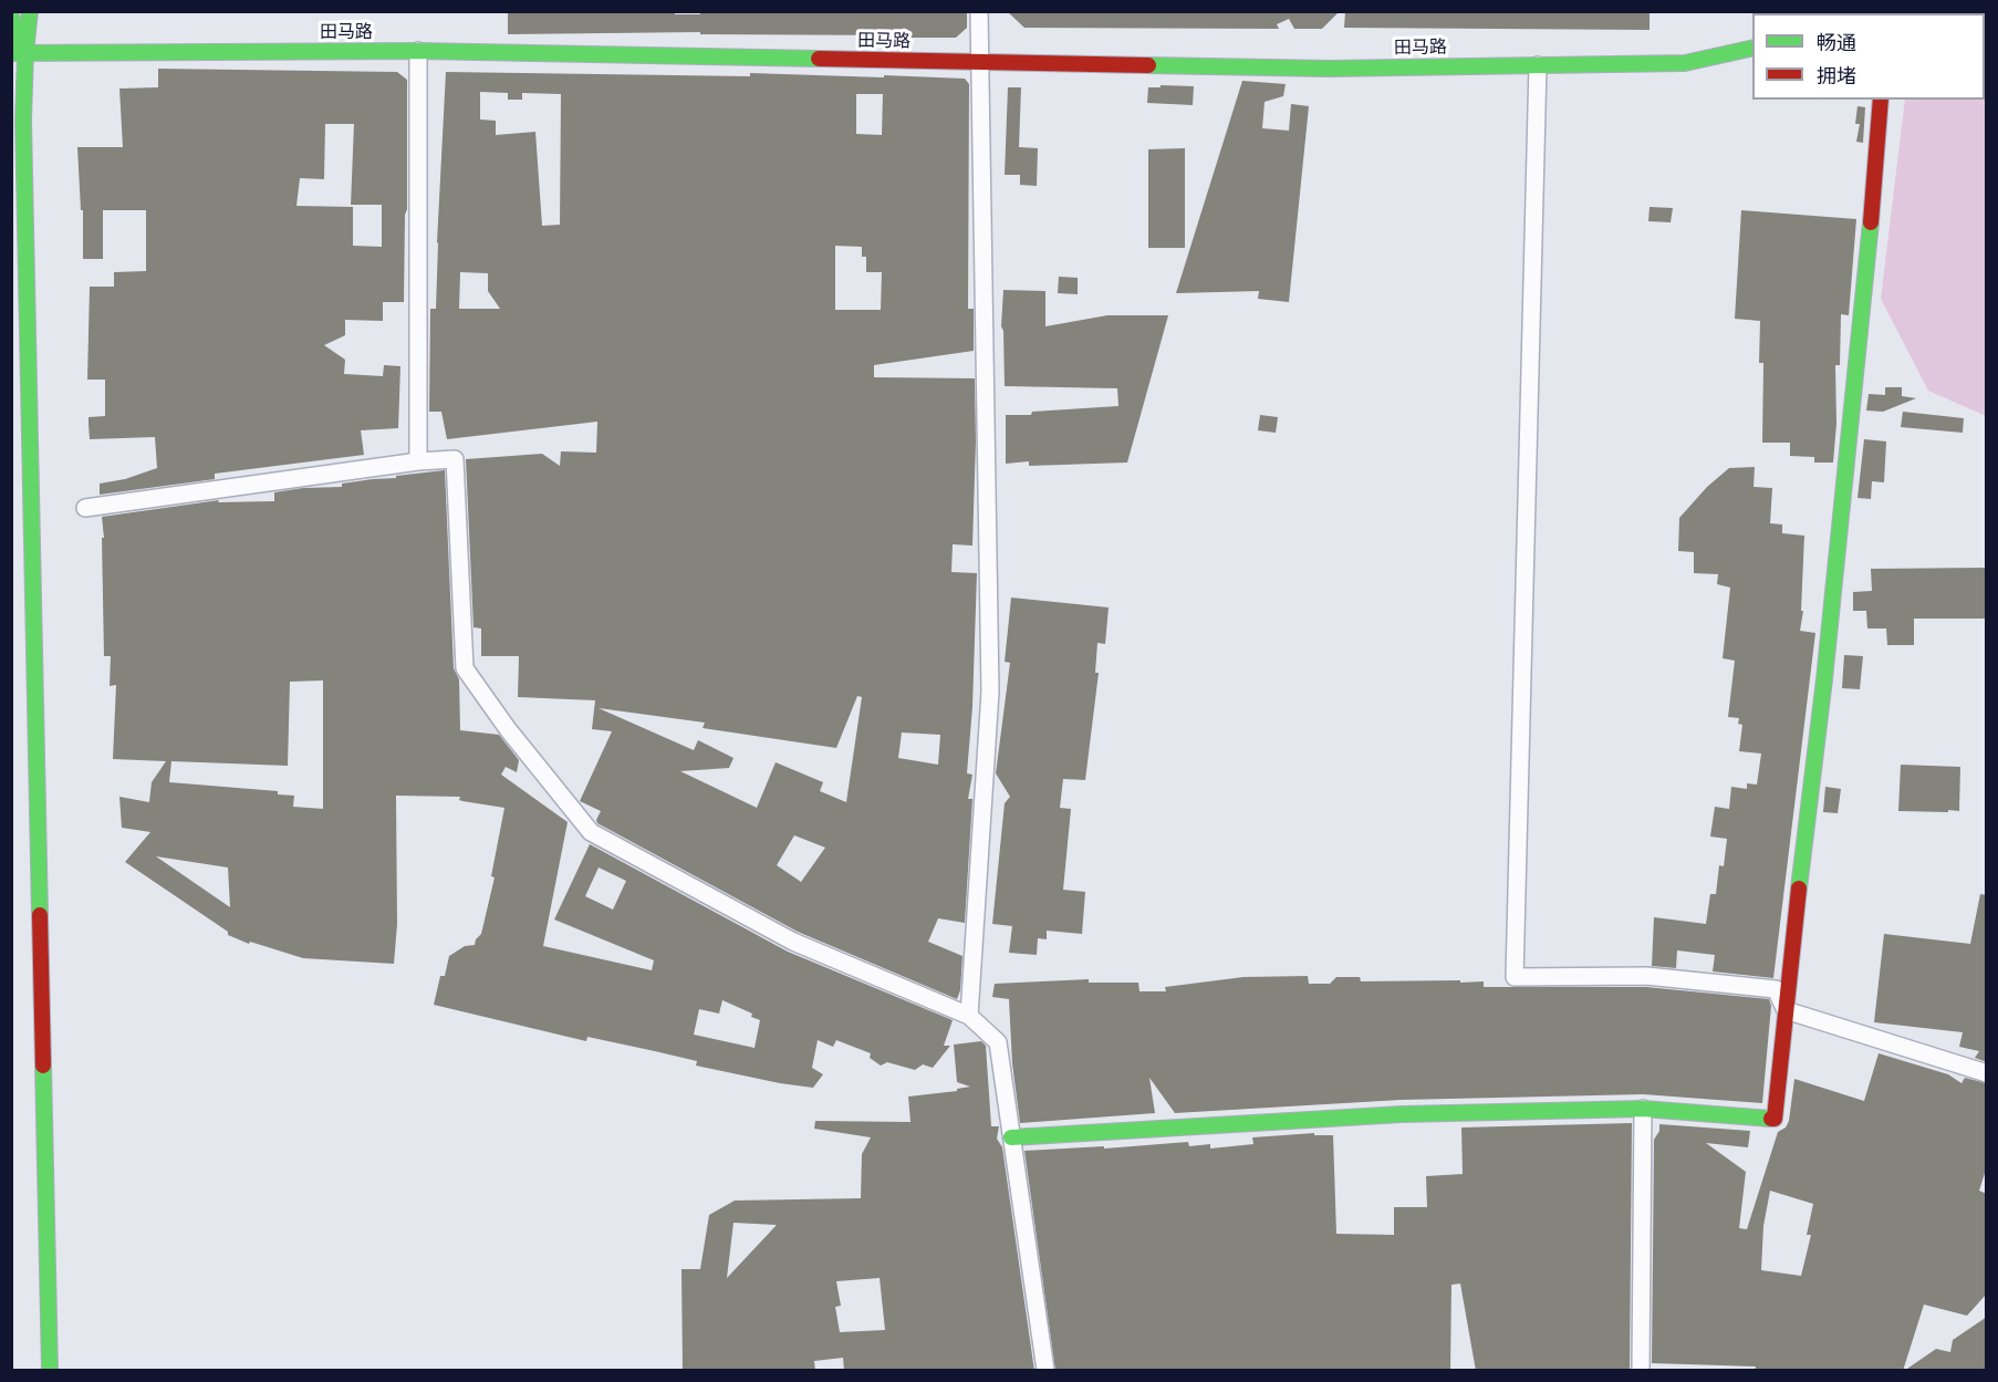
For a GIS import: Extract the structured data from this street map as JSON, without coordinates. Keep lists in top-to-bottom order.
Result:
{
  "streets": {
    "street": ["田马路"]
  },
  "legend": ["畅通", "拥堵"]
}
